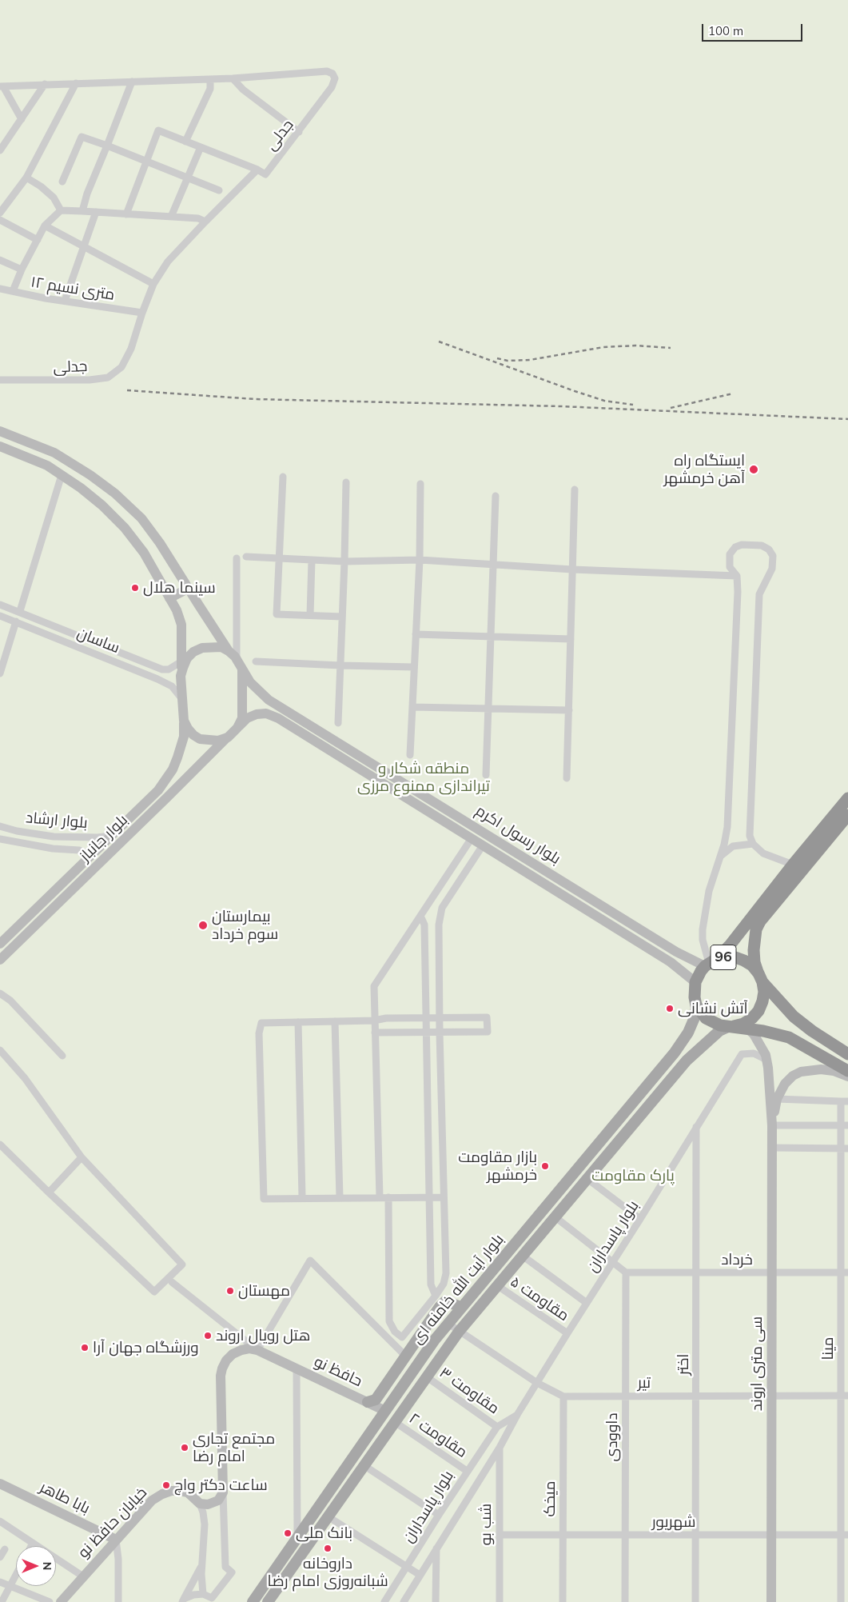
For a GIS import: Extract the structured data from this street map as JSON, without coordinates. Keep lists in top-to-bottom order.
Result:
{
  "streets": {
    "highway": ["96"],
    "main road": [
      "بلوار رسول اکرم",
      "بلوار جانباز",
      "بلوار آیت الله خامنه ای",
      "سی متری اروند",
      "حافظ نو",
      "بابا طاهر",
      "خیابان حافظ نو"
    ],
    "street": [
      "جدلی",
      "۱۲ متری نسیم",
      "ساسان",
      "بلوار ارشاد",
      "بلوار پاسداران",
      "خرداد",
      "مقاومت ۵",
      "مینا",
      "اختر",
      "تیر",
      "مقاومت ۳",
      "مقاومت ۲",
      "داوودی",
      "میخک",
      "شهریور",
      "شب بو"
    ]
  },
  "crossings": [
    ["جدلی", "۱۲ متری نسیم"],
    ["ساسان", "بلوار رسول اکرم"],
    ["ساسان", "بلوار جانباز"],
    ["بلوار ارشاد", "بلوار جانباز"],
    ["بلوار رسول اکرم", "بلوار جانباز"],
    ["بلوار رسول اکرم", "96"],
    ["بلوار رسول اکرم", "بلوار آیت الله خامنه ای"],
    ["96", "بلوار آیت الله خامنه ای"],
    ["بلوار پاسداران", "مقاومت ۵"],
    ["بلوار پاسداران", "اختر"],
    ["بلوار پاسداران", "تیر"],
    ["بلوار پاسداران", "مقاومت ۳"],
    ["بلوار پاسداران", "مقاومت ۲"],
    ["بلوار پاسداران", "شب بو"],
    ["خرداد", "مینا"],
    ["خرداد", "سی متری اروند"],
    ["خرداد", "اختر"],
    ["خرداد", "داوودی"],
    ["بلوار آیت الله خامنه ای", "مقاومت ۵"],
    ["بلوار آیت الله خامنه ای", "حافظ نو"],
    ["بلوار آیت الله خامنه ای", "تیر"],
    ["بلوار آیت الله خامنه ای", "مقاومت ۳"],
    ["بلوار آیت الله خامنه ای", "مقاومت ۲"],
    ["مینا", "تیر"],
    ["مینا", "شهریور"],
    ["سی متری اروند", "تیر"],
    ["سی متری اروند", "شهریور"],
    ["اختر", "تیر"],
    ["اختر", "شهریور"],
    ["تیر", "داوودی"],
    ["تیر", "میخک"],
    ["داوودی", "شهریور"],
    ["بابا طاهر", "خیابان حافظ نو"],
    ["میخک", "شهریور"],
    ["شهریور", "شب بو"]
  ],
  "parks": ["منطقه شکار و تیراندازی ممنوع مرزی", "پارک مقاومت"],
  "places": [
    "ایستگاه راه آهن خرمشهر",
    "سینما هلال",
    "بیمارستان سوم خرداد",
    "آتش نشانی",
    "بازار مقاومت خرمشهر",
    "مهستان",
    "هتل رویال اروند",
    "ورزشگاه جهان آرا",
    "مجتمع تجاری امام رضا",
    "ساعت دکتر واچ",
    "بانک ملی",
    "داروخانه شبانه‌روزی امام رضا"
  ],
  "scale_bar": "100 m",
  "north": "right"
}
